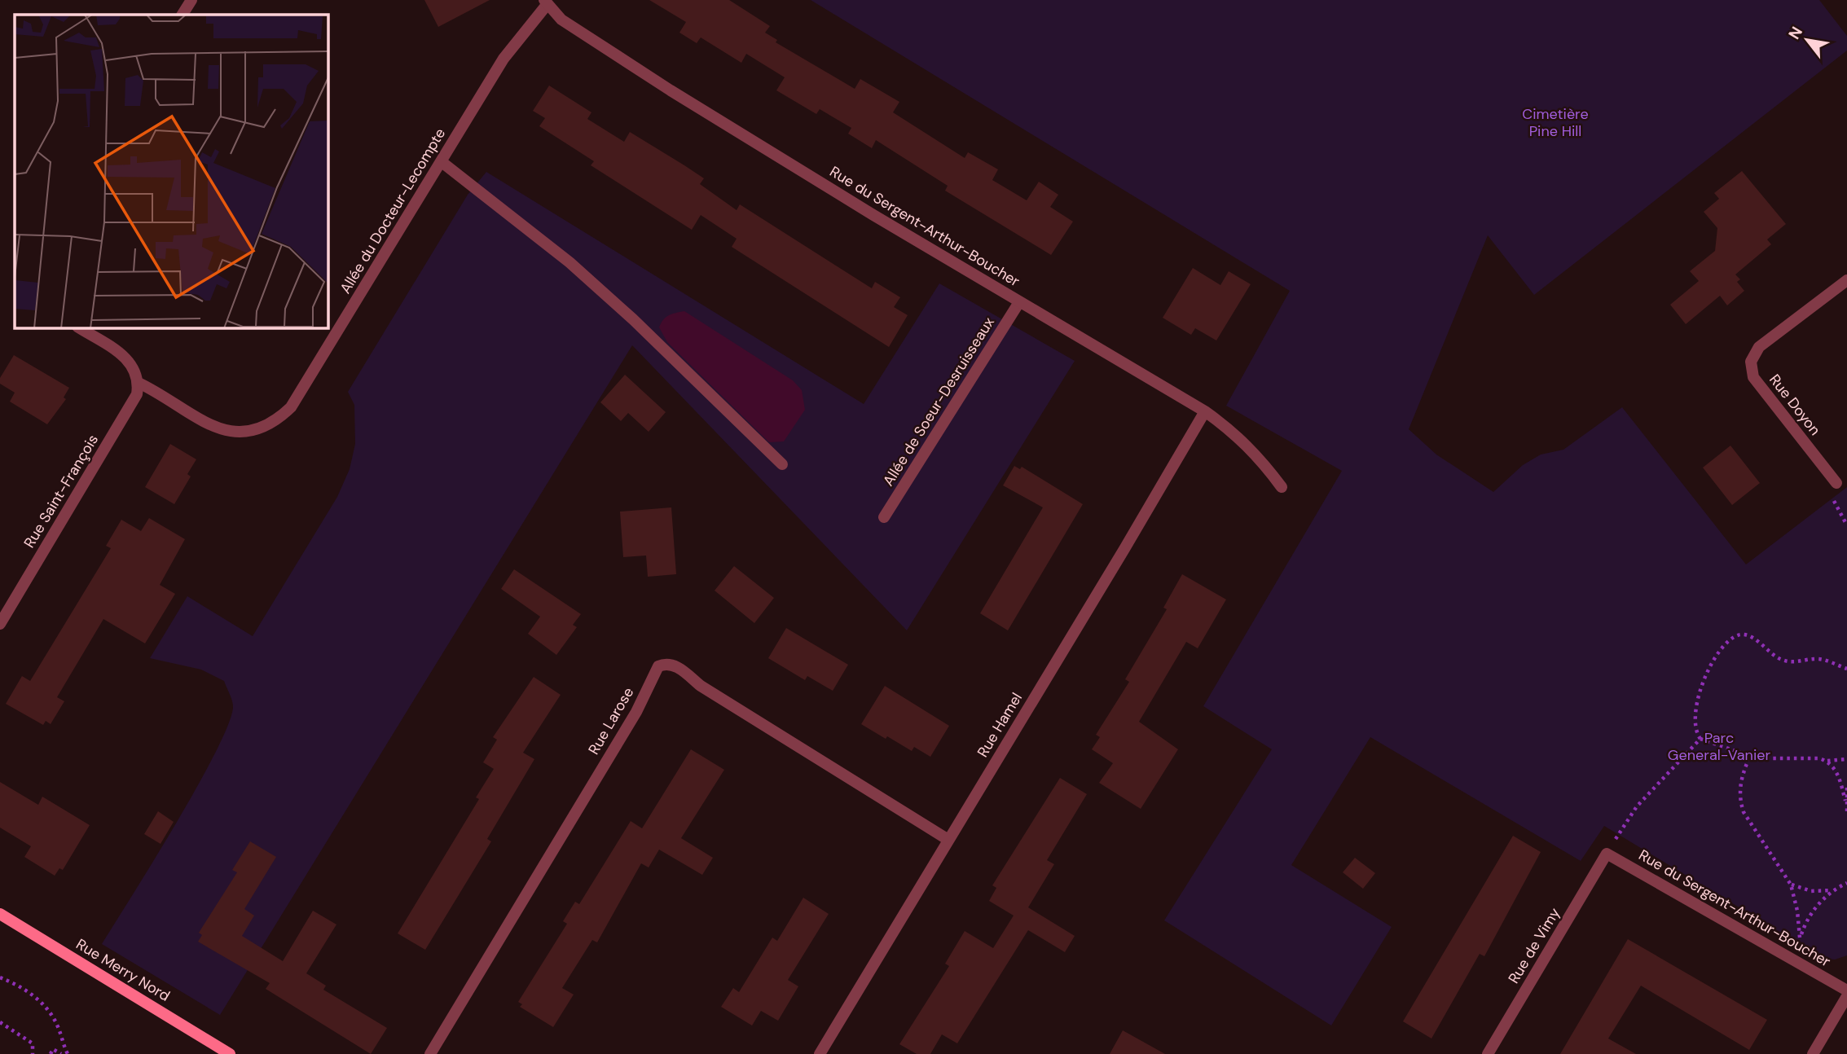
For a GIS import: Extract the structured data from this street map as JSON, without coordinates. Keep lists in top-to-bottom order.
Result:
{
  "streets": {
    "main road": ["Rue Merry Nord"],
    "street": [
      "Allée du Docteur-Lecompte",
      "Rue du Sergent-Arthur-Boucher",
      "Allée de Soeur-Desruisseaux",
      "Rue Doyon",
      "Rue Saint-François",
      "Rue Larose",
      "Rue Hamel",
      "Rue de Vimy"
    ]
  },
  "crossings": [
    ["Allée du Docteur-Lecompte", "Rue du Sergent-Arthur-Boucher"],
    ["Allée du Docteur-Lecompte", "Rue Saint-François"],
    ["Rue du Sergent-Arthur-Boucher", "Allée de Soeur-Desruisseaux"],
    ["Rue du Sergent-Arthur-Boucher", "Rue Hamel"],
    ["Rue du Sergent-Arthur-Boucher", "Rue de Vimy"],
    ["Rue Larose", "Rue Hamel"]
  ],
  "parks": ["Cimetière Pine Hill", "Parc General-Vanier"],
  "north": "top left"
}
